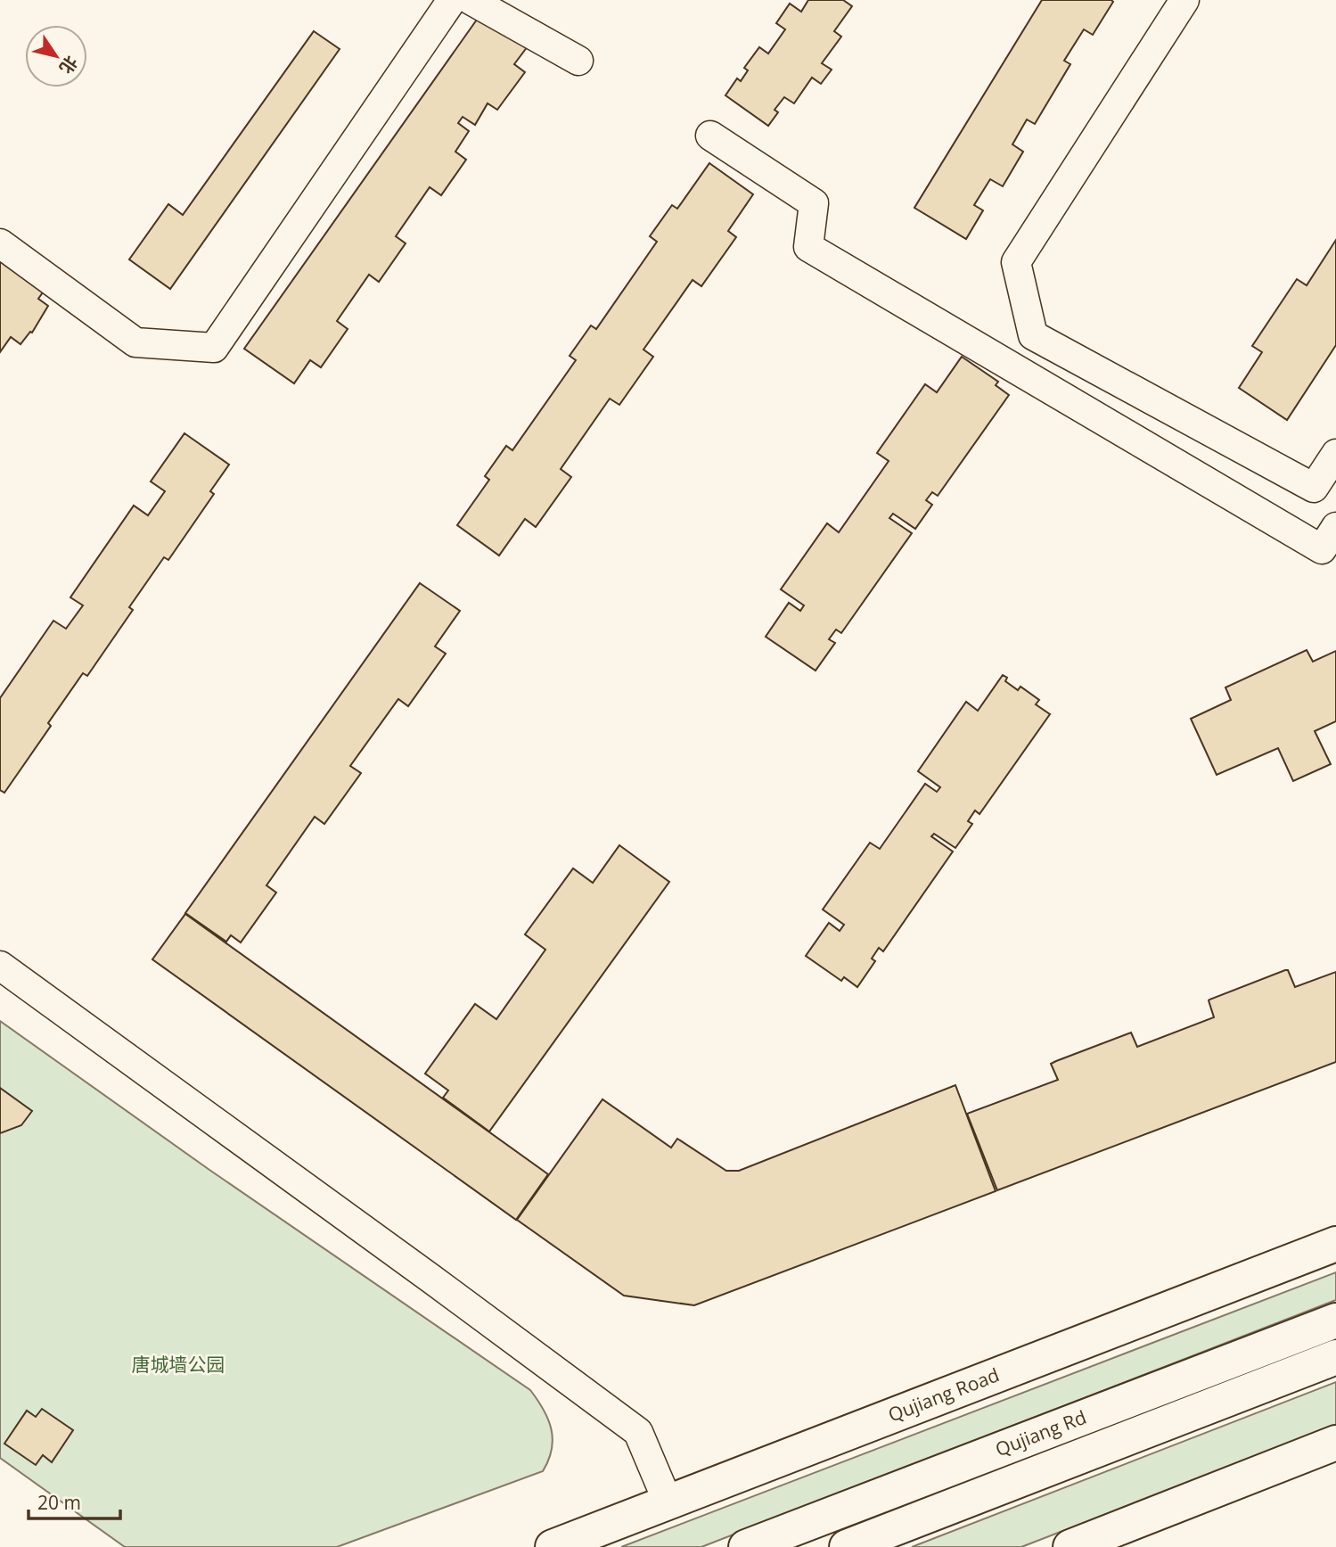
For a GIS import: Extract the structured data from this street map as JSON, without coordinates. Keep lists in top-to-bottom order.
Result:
{
  "streets": {
    "main road": ["Qujiang Road", "Qujiang Rd"]
  },
  "parks": ["唐城墙公园"],
  "scale_bar": "20 m",
  "north": "bottom right"
}
